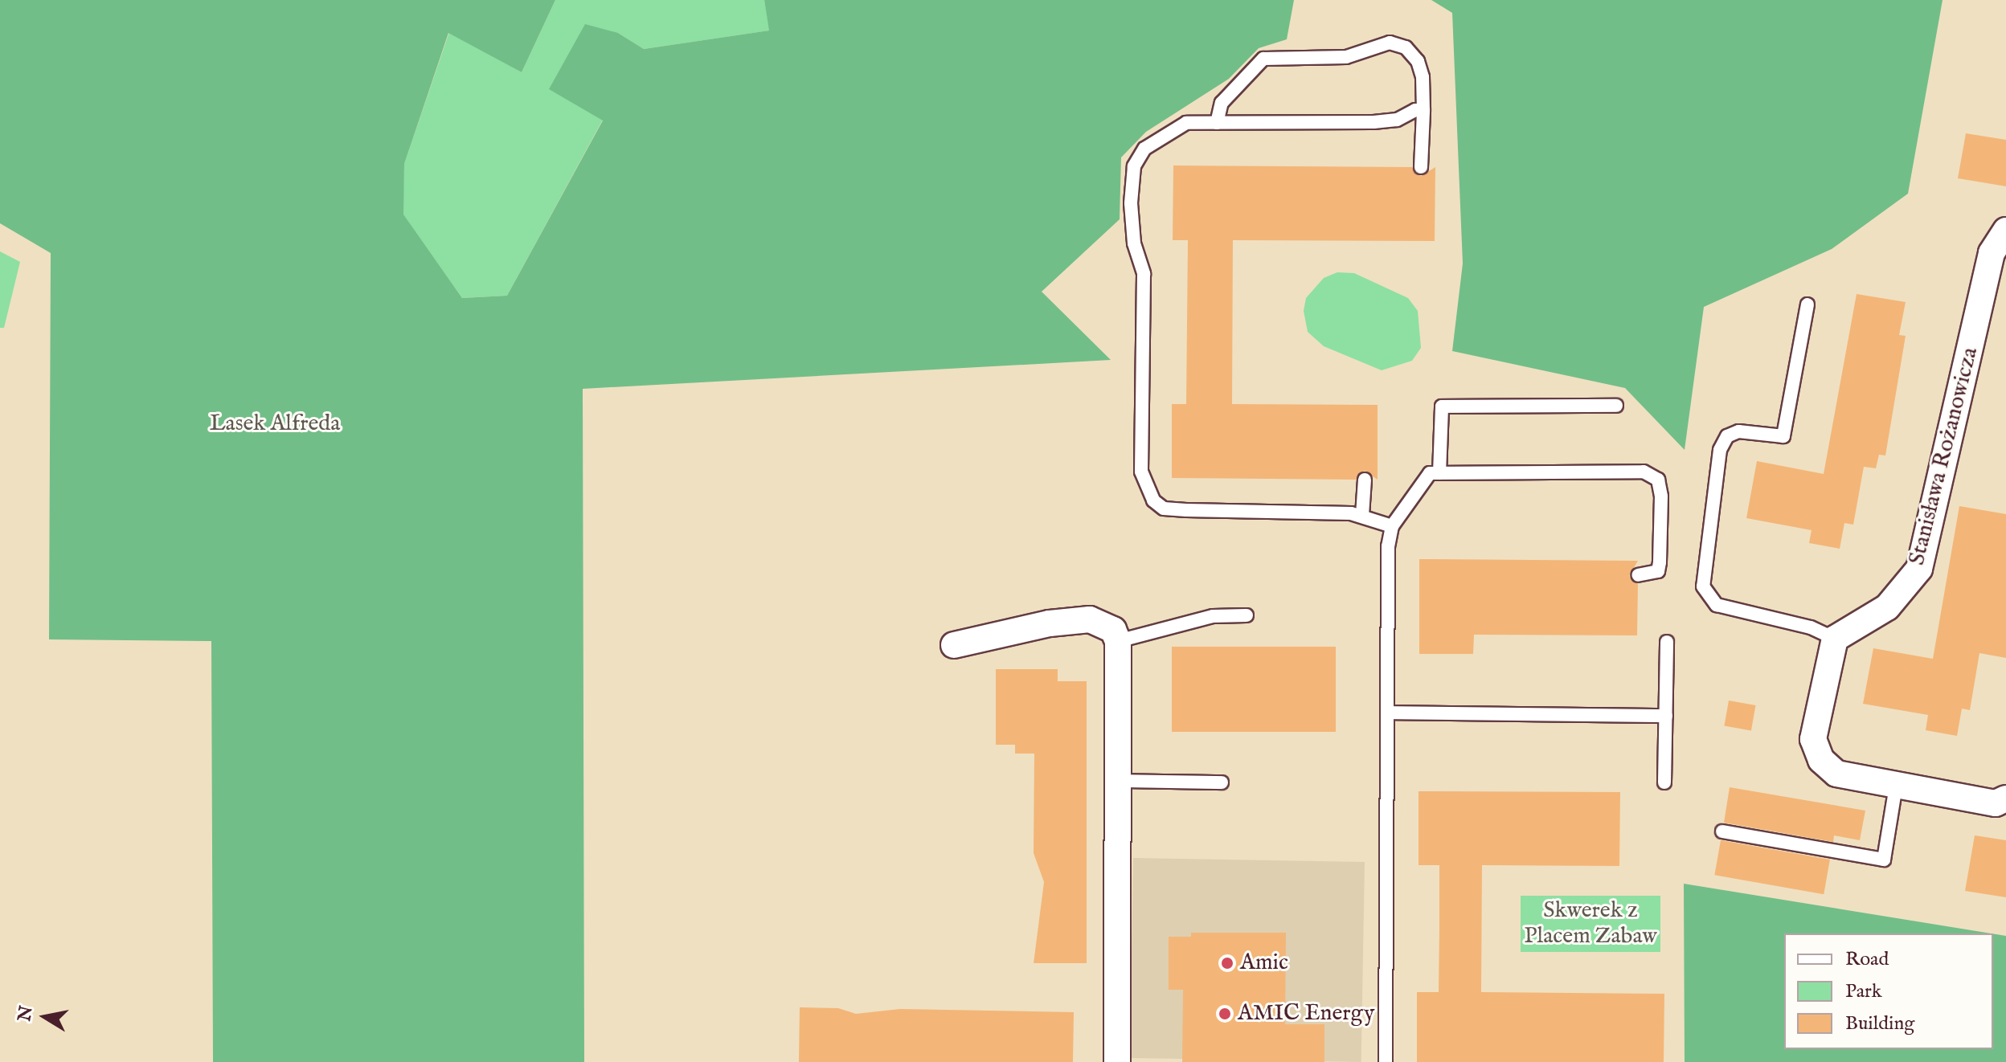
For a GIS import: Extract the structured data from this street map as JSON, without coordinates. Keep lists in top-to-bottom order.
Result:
{
  "streets": {
    "street": ["Stanisława Rożanowicza"]
  },
  "parks": ["Lasek Alfreda", "Skwerek z Placem Zabaw"],
  "places": ["Amic", "AMIC Energy"],
  "legend": ["Road", "Park", "Building"],
  "north": "left"
}
